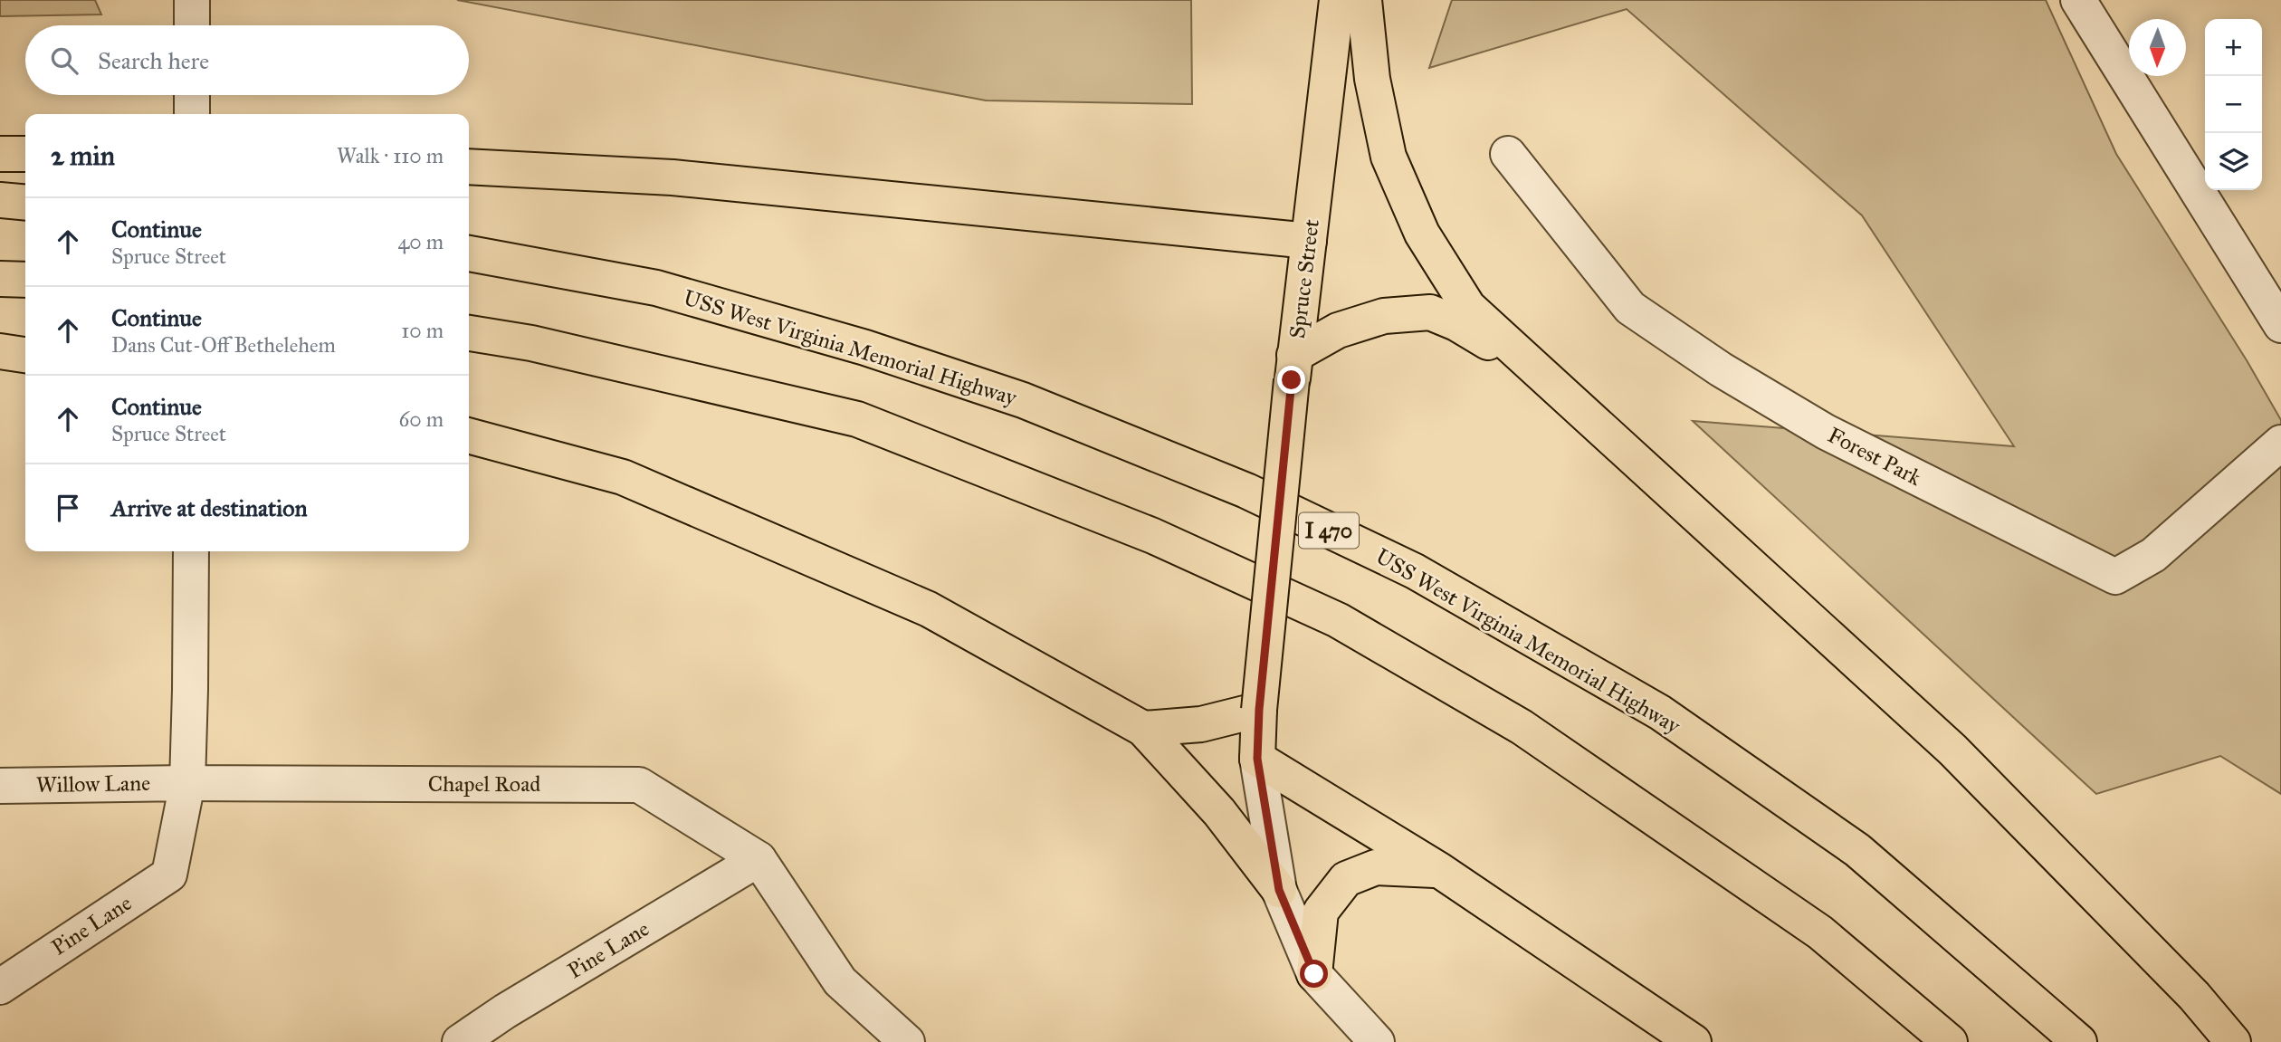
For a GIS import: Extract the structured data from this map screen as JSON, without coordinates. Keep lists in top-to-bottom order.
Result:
{
  "streets": {
    "main road": ["Spruce Street", "USS West Virginia Memorial Highway", "I 470"],
    "street": [
      "Forest Park",
      "Willow Lane",
      "Chapel Road",
      "Pine Lane"
    ]
  },
  "crossings": [
    ["Willow Lane", "Chapel Road"],
    ["Willow Lane", "Pine Lane"],
    ["Chapel Road", "Pine Lane"]
  ],
  "north": "bottom",
  "page": {
    "map_buttons": ["+", "−"],
    "search": "Search here",
    "heading": ["2 min", "Walk · 110 m"],
    "list": [
      ["Continue", "Spruce Street", "40 m"],
      ["Continue", "Dans Cut-Off Bethelehem", "10 m"],
      ["Continue", "Spruce Street", "60 m"],
      "Arrive at destination"
    ]
  }
}
